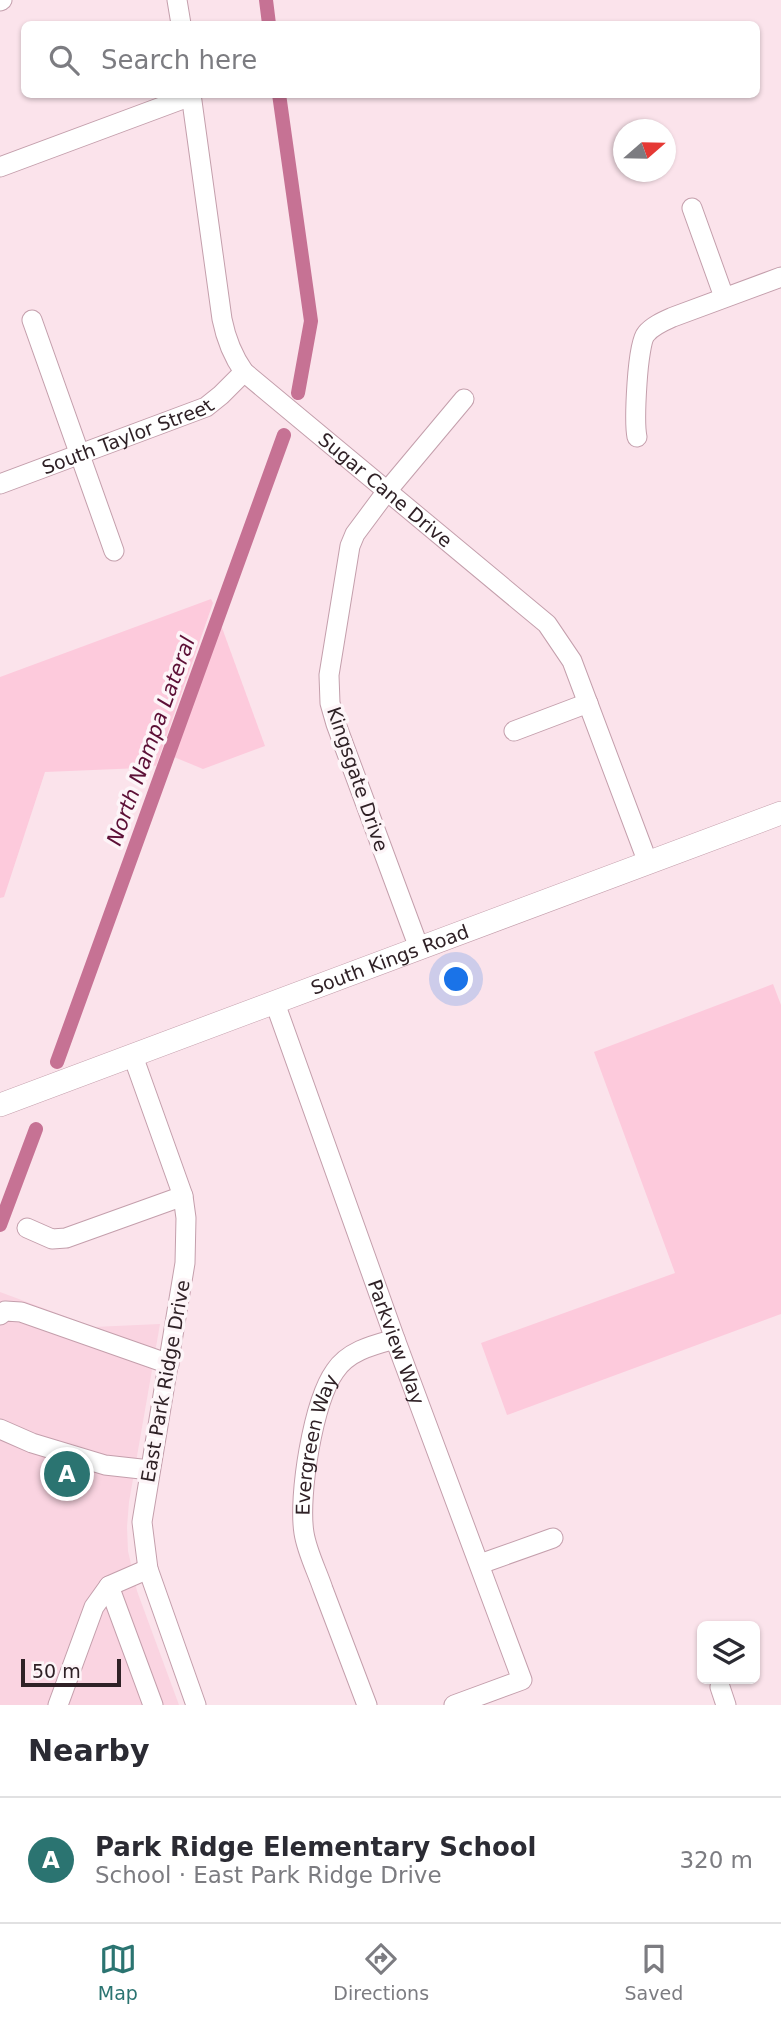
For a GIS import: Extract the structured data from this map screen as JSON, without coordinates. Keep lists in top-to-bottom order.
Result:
{
  "streets": {
    "main road": ["South Kings Road"],
    "street": [
      "South Taylor Street",
      "Sugar Cane Drive",
      "Kingsgate Drive",
      "Parkview Way",
      "East Park Ridge Drive",
      "Evergreen Way"
    ]
  },
  "crossings": [
    ["South Taylor Street", "Sugar Cane Drive"],
    ["Sugar Cane Drive", "Kingsgate Drive"],
    ["Sugar Cane Drive", "South Kings Road"],
    ["Kingsgate Drive", "South Kings Road"],
    ["South Kings Road", "Parkview Way"],
    ["South Kings Road", "East Park Ridge Drive"],
    ["Parkview Way", "Evergreen Way"]
  ],
  "water": ["North Nampa Lateral"],
  "scale_bar": "50 m",
  "north": "right",
  "page": {
    "search": "Search here",
    "pins": "A",
    "scale": "50 m",
    "heading": "Nearby",
    "list": [
      {
        "mark": "A",
        "name": "Park Ridge Elementary School",
        "note": "School · East Park Ridge Drive",
        "value": "320 m"
      }
    ],
    "nav": ["Map", "Directions", "Saved"]
  }
}
